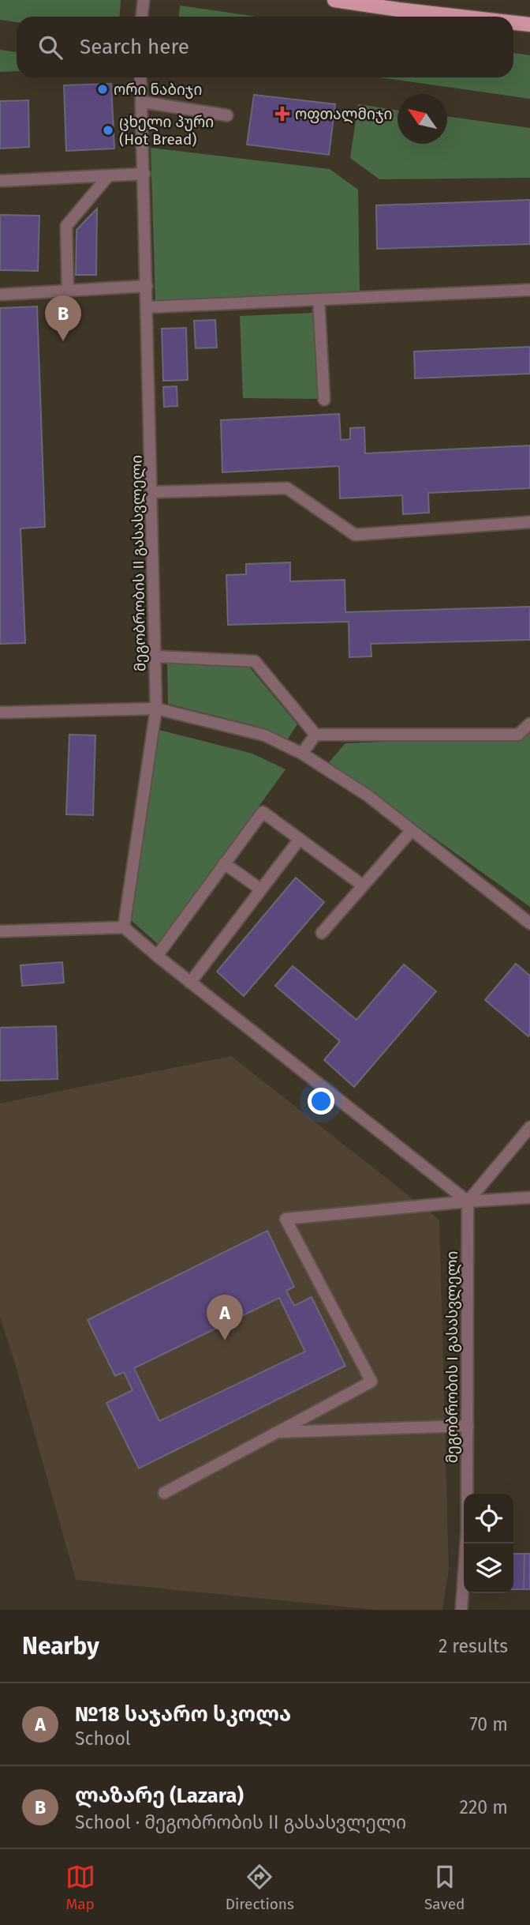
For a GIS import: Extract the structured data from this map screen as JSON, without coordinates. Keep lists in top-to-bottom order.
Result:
{
  "streets": {
    "street": ["მეგობრობის II გასასვლელი", "მეგობრობის I გასასვლელი"]
  },
  "places": {
    "other": ["ორი ნაბიჯი", "ცხელი პური (Hot Bread)"],
    "health": ["ოფთალმიჯი"]
  },
  "north": "top left",
  "page": {
    "search": "Search here",
    "pins": ["B", "A"],
    "heading": ["Nearby", "2 results"],
    "list": [
      {
        "mark": "A",
        "name": "№18 საჯარო სკოლა",
        "note": "School",
        "value": "70 m"
      },
      {
        "mark": "B",
        "name": "ლაზარე (Lazara)",
        "note": "School · მეგობრობის II გასასვლელი",
        "value": "220 m"
      }
    ],
    "nav": ["Map", "Directions", "Saved"]
  }
}
